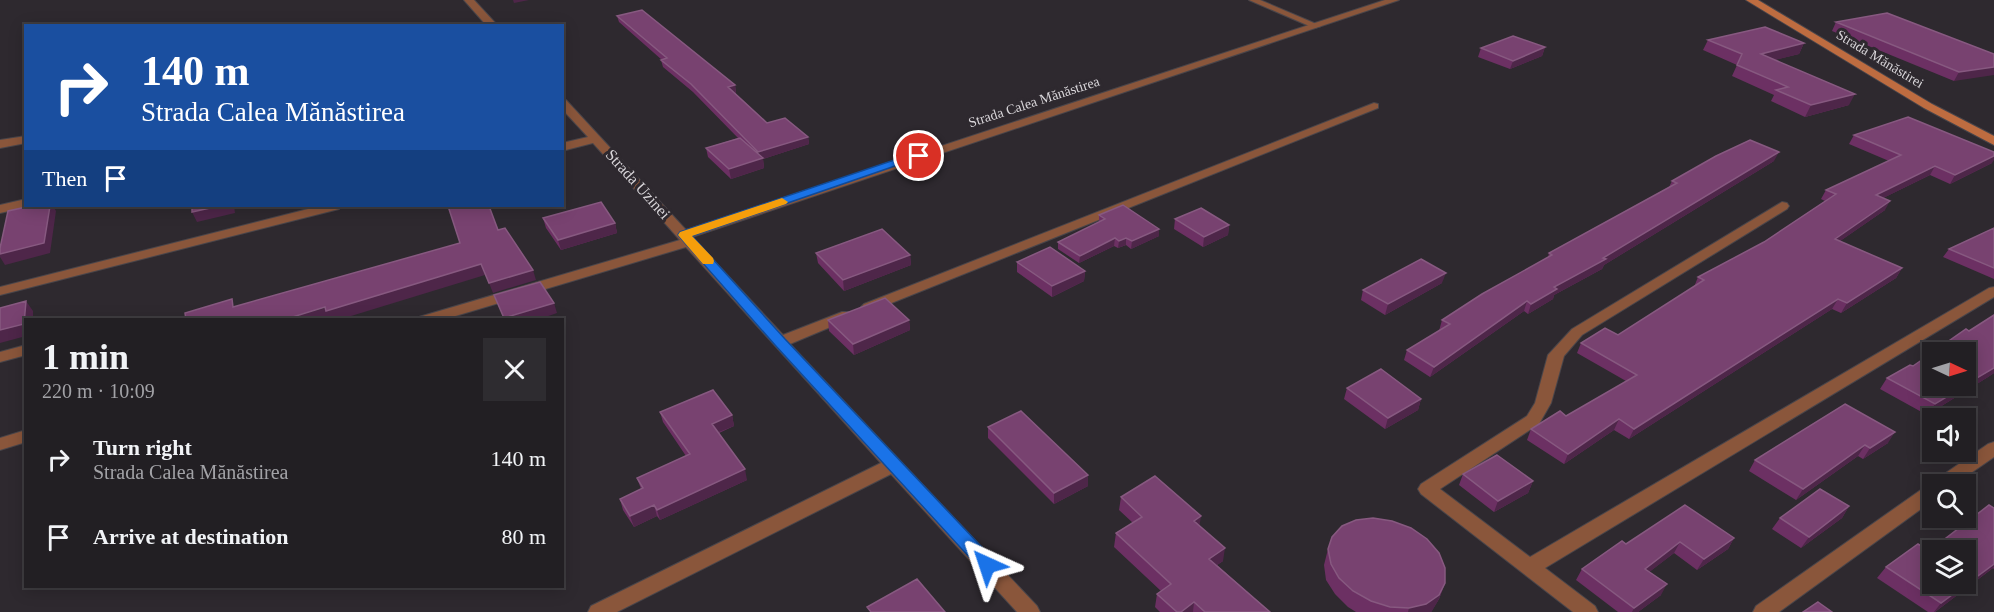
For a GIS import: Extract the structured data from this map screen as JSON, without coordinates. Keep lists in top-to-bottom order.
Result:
{
  "streets": {
    "street": ["Strada Mănăstirei", "Strada Calea Mănăstirea", "Strada Uzinei"]
  },
  "crossings": [
    ["Strada Calea Mănăstirea", "Strada Uzinei"]
  ],
  "north": "right",
  "page": {
    "turn": ["140 m", "Strada Calea Mănăstirea"],
    "then": "Then",
    "heading": ["1 min", "220 m · 10:09"],
    "list": [
      {
        "name": "Turn right",
        "note": "Strada Calea Mănăstirea",
        "value": "140 m"
      },
      {
        "name": "Arrive at destination",
        "value": "80 m"
      }
    ]
  }
}
